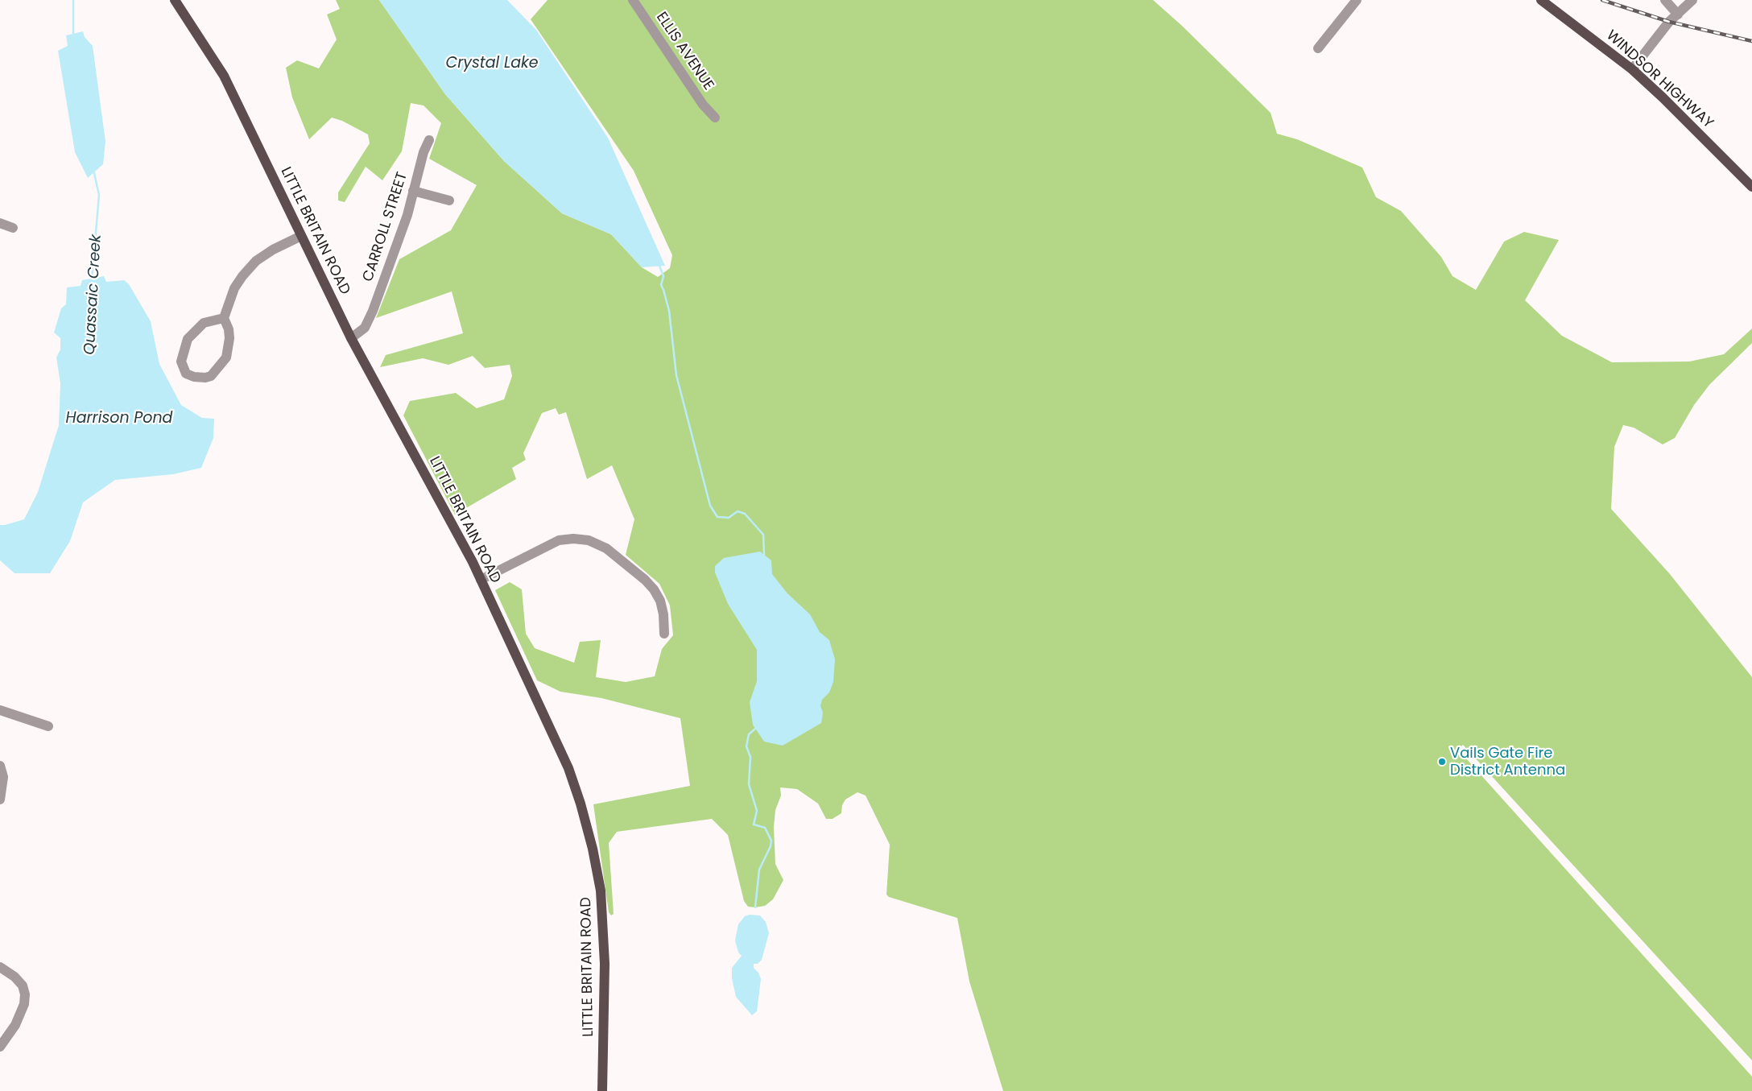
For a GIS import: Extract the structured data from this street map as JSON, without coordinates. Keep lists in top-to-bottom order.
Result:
{
  "streets": {
    "main road": ["WINDSOR HIGHWAY", "LITTLE BRITAIN ROAD"],
    "street": ["ELLIS AVENUE", "CARROLL STREET"]
  },
  "crossings": [
    ["CARROLL STREET", "LITTLE BRITAIN ROAD"]
  ],
  "water": ["Crystal Lake", "Quassaic Creek", "Harrison Pond"],
  "places": ["Vails Gate Fire District Antenna"]
}
